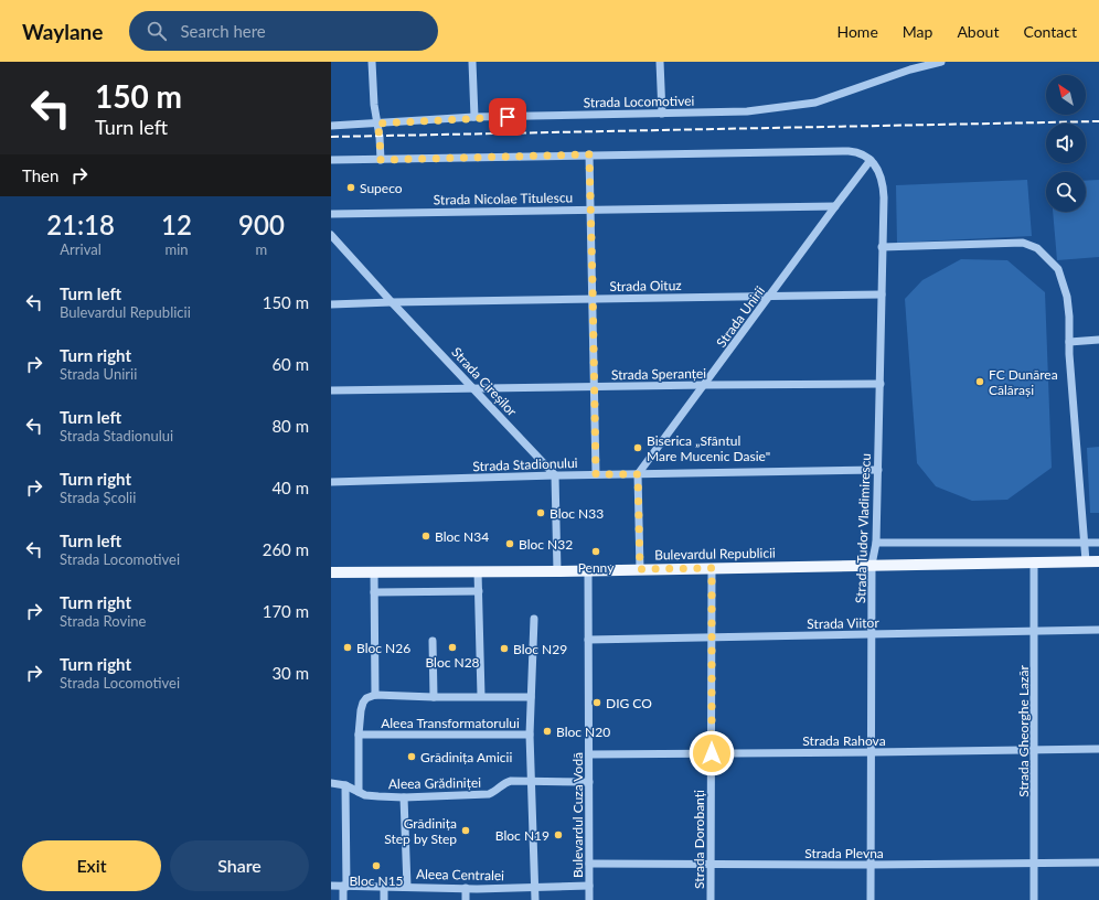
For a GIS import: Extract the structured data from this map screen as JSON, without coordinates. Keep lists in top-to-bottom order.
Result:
{
  "streets": {
    "main road": ["Bulevardul Republicii"],
    "street": [
      "Strada Locomotivei",
      "Strada Nicolae Titulescu",
      "Strada Oituz",
      "Strada Unirii",
      "Strada Speranței",
      "Strada Cireșilor",
      "Strada Stadionului",
      "Strada Tudor Vladimirescu",
      "Strada Viitor",
      "Aleea Transformatorului",
      "Strada Gheorghe Lazăr",
      "Strada Rahova",
      "Aleea Grădiniței",
      "Bulevardul Cuza Vodă",
      "Strada Dorobanți",
      "Strada Plevna",
      "Aleea Centralei"
    ]
  },
  "crossings": [
    ["Strada Nicolae Titulescu", "Strada Unirii"],
    ["Strada Oituz", "Strada Unirii"],
    ["Strada Oituz", "Strada Cireșilor"],
    ["Strada Oituz", "Strada Tudor Vladimirescu"],
    ["Strada Unirii", "Strada Speranței"],
    ["Strada Unirii", "Strada Stadionului"],
    ["Strada Unirii", "Strada Tudor Vladimirescu"],
    ["Strada Speranței", "Strada Cireșilor"],
    ["Strada Speranței", "Strada Tudor Vladimirescu"],
    ["Strada Cireșilor", "Strada Stadionului"],
    ["Strada Stadionului", "Strada Tudor Vladimirescu"],
    ["Strada Tudor Vladimirescu", "Bulevardul Republicii"],
    ["Strada Tudor Vladimirescu", "Strada Viitor"],
    ["Strada Tudor Vladimirescu", "Strada Rahova"],
    ["Strada Tudor Vladimirescu", "Strada Plevna"],
    ["Bulevardul Republicii", "Strada Gheorghe Lazăr"],
    ["Bulevardul Republicii", "Bulevardul Cuza Vodă"],
    ["Bulevardul Republicii", "Strada Dorobanți"],
    ["Strada Viitor", "Strada Gheorghe Lazăr"],
    ["Strada Viitor", "Bulevardul Cuza Vodă"],
    ["Strada Viitor", "Strada Dorobanți"],
    ["Strada Gheorghe Lazăr", "Strada Rahova"],
    ["Strada Gheorghe Lazăr", "Strada Plevna"],
    ["Strada Rahova", "Bulevardul Cuza Vodă"],
    ["Strada Rahova", "Strada Dorobanți"],
    ["Aleea Grădiniței", "Bulevardul Cuza Vodă"],
    ["Bulevardul Cuza Vodă", "Strada Plevna"],
    ["Bulevardul Cuza Vodă", "Aleea Centralei"],
    ["Strada Dorobanți", "Strada Plevna"]
  ],
  "places": [
    "Supeco",
    "FC Dunărea Călărași",
    "Biserica „Sfântul Mare Mucenic Dasie\"",
    "Bloc N33",
    "Bloc N34",
    "Bloc N32",
    "Penny",
    "Bloc N26",
    "Bloc N28",
    "Bloc N29",
    "DIG CO",
    "Bloc N20",
    "Grădinița Amicii",
    "Grădinița Step by Step",
    "Bloc N19",
    "Bloc N15"
  ],
  "north": "top left",
  "page": {
    "header": "Waylane",
    "search": "Search here",
    "nav": [
      "Home",
      "Map",
      "About",
      "Contact"
    ],
    "turn": ["150 m", "Turn left"],
    "then": "Then",
    "eta": [
      "21:18",
      "Arrival",
      "12",
      "min",
      "900",
      "m"
    ],
    "list": [
      {
        "name": "Turn left",
        "note": "Bulevardul Republicii",
        "value": "150 m"
      },
      {
        "name": "Turn right",
        "note": "Strada Unirii",
        "value": "60 m"
      },
      {
        "name": "Turn left",
        "note": "Strada Stadionului",
        "value": "80 m"
      },
      {
        "name": "Turn right",
        "note": "Strada Școlii",
        "value": "40 m"
      },
      {
        "name": "Turn left",
        "note": "Strada Locomotivei",
        "value": "260 m"
      },
      {
        "name": "Turn right",
        "note": "Strada Rovine",
        "value": "170 m"
      },
      {
        "name": "Turn right",
        "note": "Strada Locomotivei",
        "value": "30 m"
      }
    ],
    "buttons": ["Exit", "Share"]
  }
}
